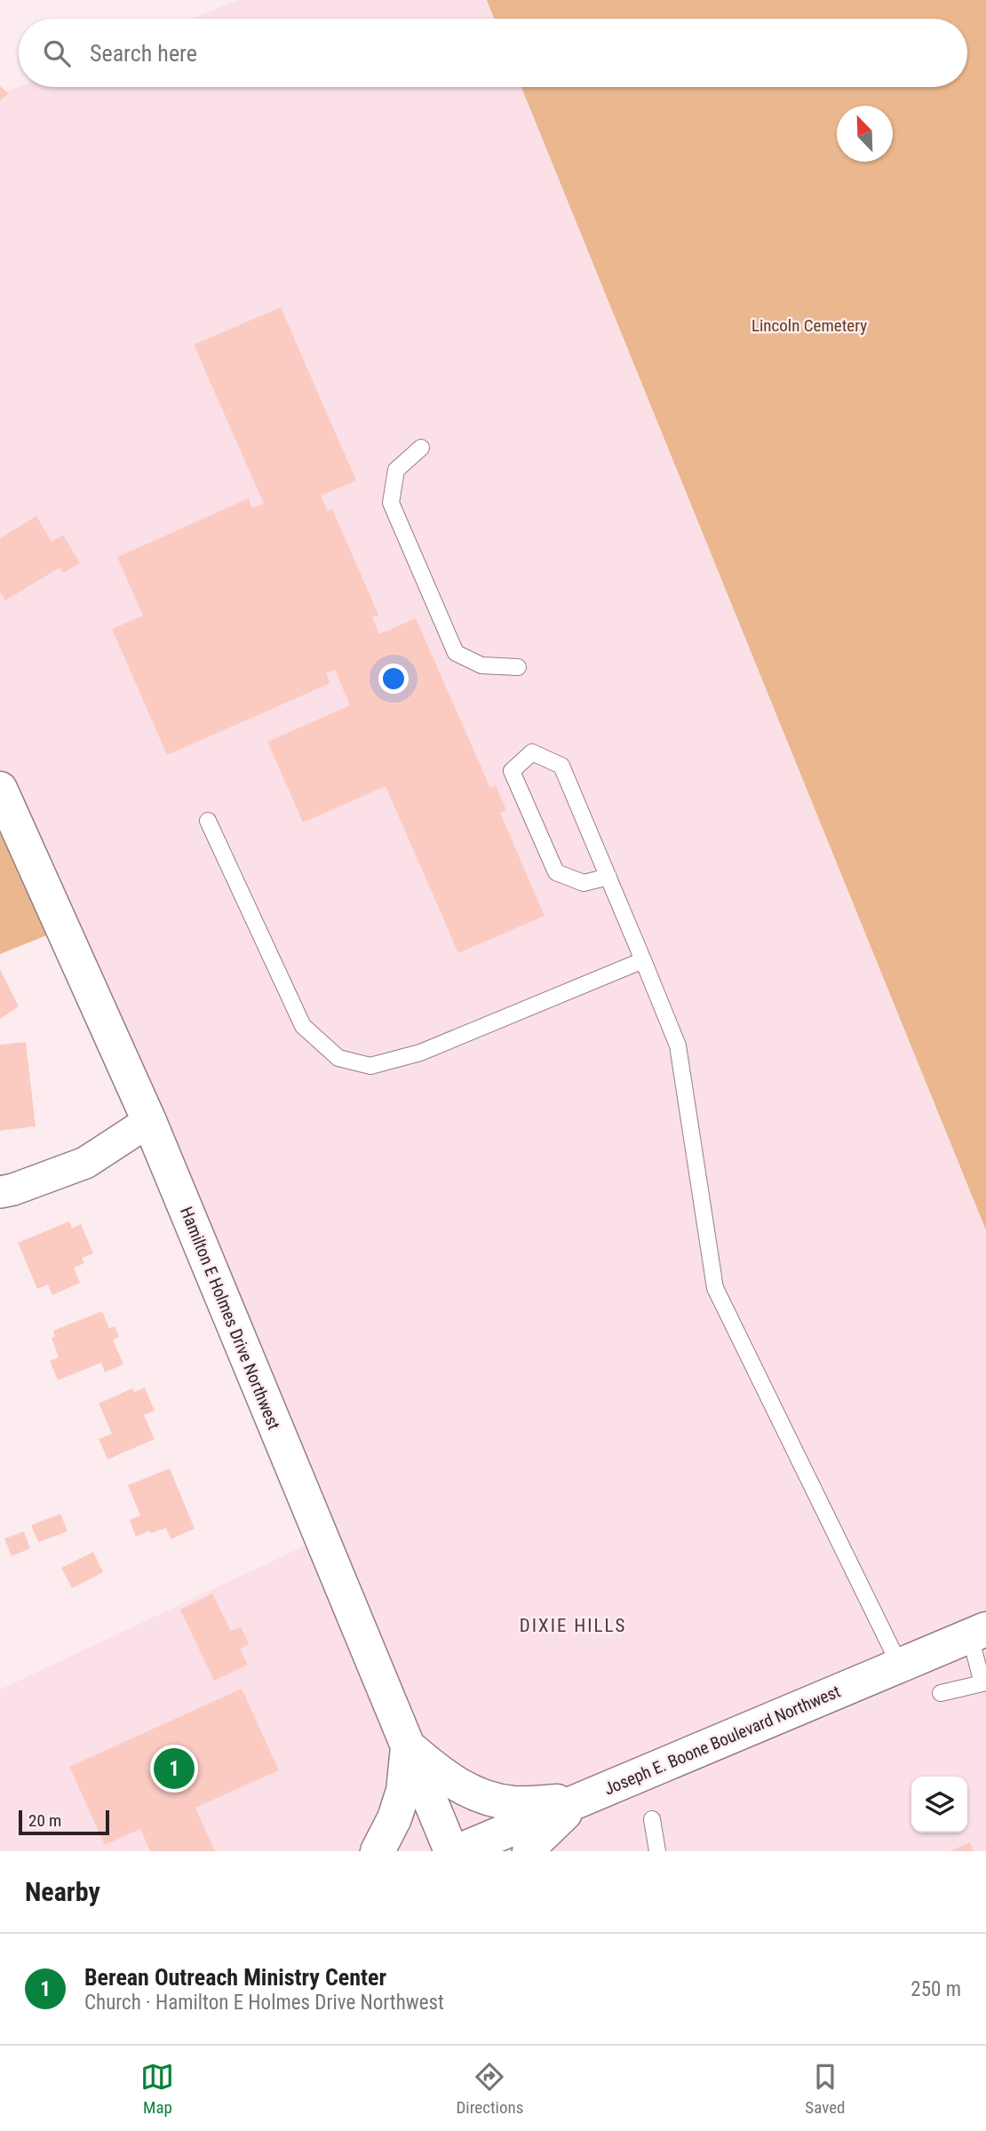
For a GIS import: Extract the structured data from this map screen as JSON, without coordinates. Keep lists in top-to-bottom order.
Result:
{
  "streets": {
    "main road": ["Hamilton E Holmes Drive Northwest", "Joseph E. Boone Boulevard Northwest"]
  },
  "districts": ["DIXIE HILLS"],
  "parks": ["Lincoln Cemetery"],
  "scale_bar": "20 m",
  "north": "top left",
  "page": {
    "search": "Search here",
    "pins": "1",
    "scale": "20 m",
    "heading": "Nearby",
    "list": [
      {
        "mark": "1",
        "name": "Berean Outreach Ministry Center",
        "note": "Church · Hamilton E Holmes Drive Northwest",
        "value": "250 m"
      }
    ],
    "nav": ["Map", "Directions", "Saved"]
  }
}
